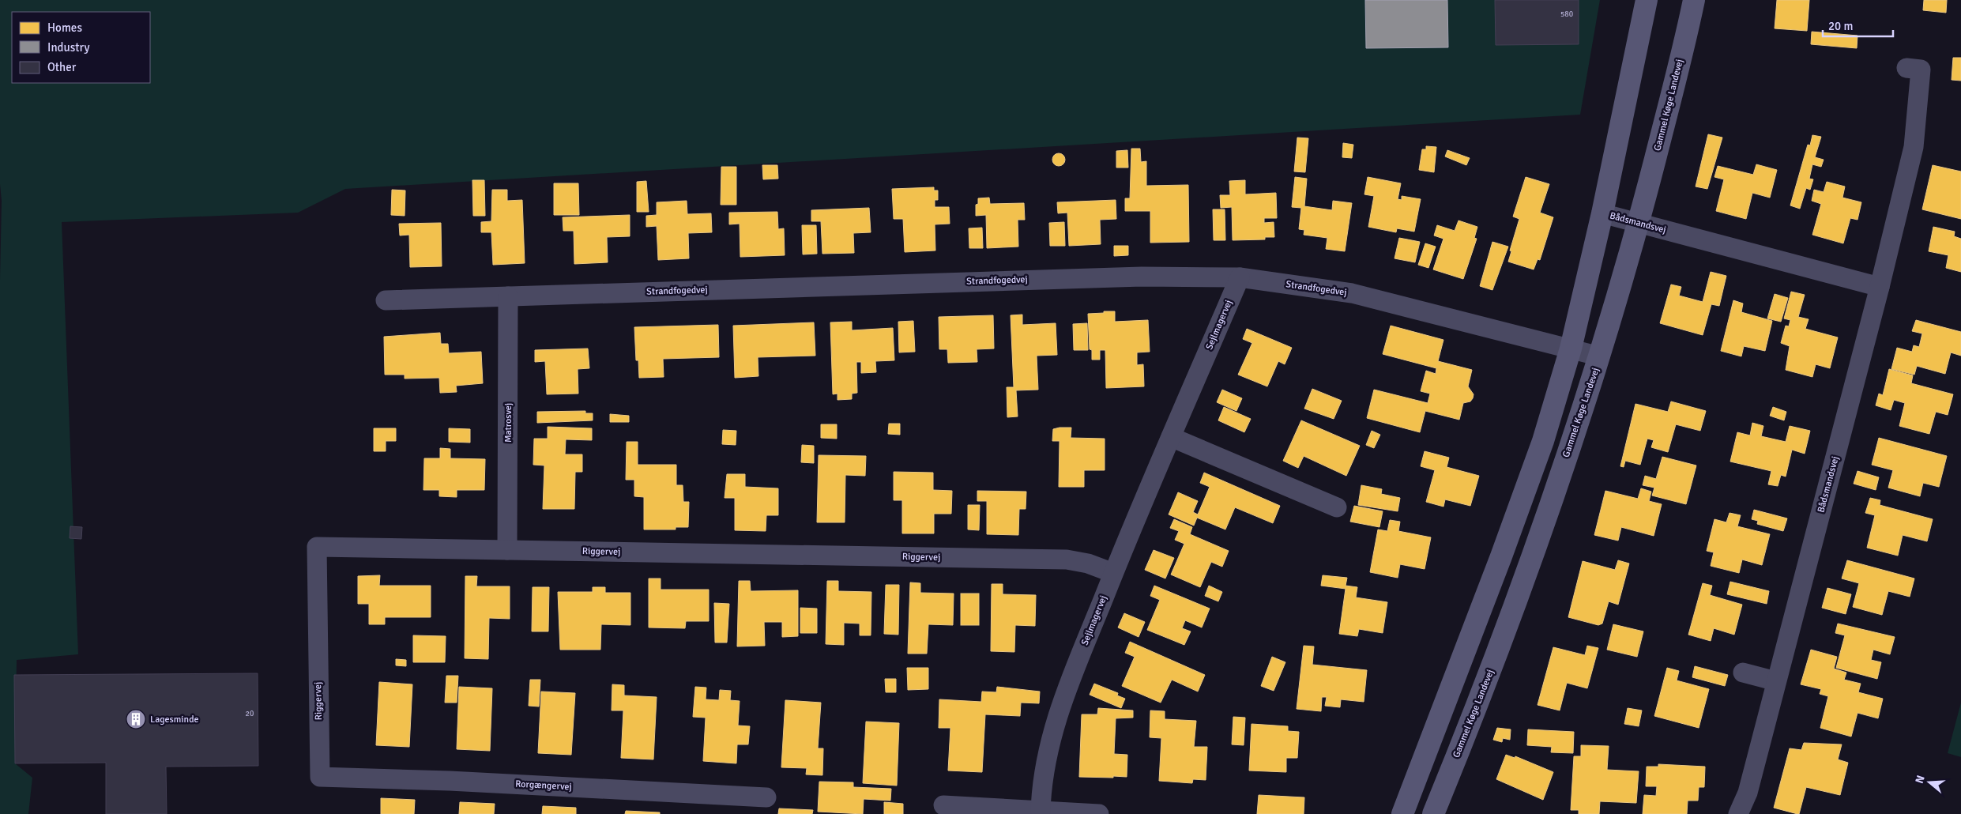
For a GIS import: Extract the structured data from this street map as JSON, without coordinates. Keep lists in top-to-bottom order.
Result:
{
  "streets": {
    "main road": ["Gammel Køge Landevej"],
    "street": [
      "Bådsmandsvej",
      "Strandfogedvej",
      "Sejlmagervej",
      "Matrosvej",
      "Riggervej",
      "Rorgængervej"
    ]
  },
  "crossings": [
    ["Gammel Køge Landevej", "Bådsmandsvej"],
    ["Gammel Køge Landevej", "Strandfogedvej"],
    ["Strandfogedvej", "Sejlmagervej"],
    ["Strandfogedvej", "Matrosvej"],
    ["Sejlmagervej", "Riggervej"],
    ["Matrosvej", "Riggervej"],
    ["Riggervej", "Rorgængervej"]
  ],
  "places": {
    "building": ["Lagesminde"]
  },
  "house_numbers": ["580", "20"],
  "legend": ["Homes", "Industry", "Other"],
  "scale_bar": "20 m",
  "north": "left"
}
